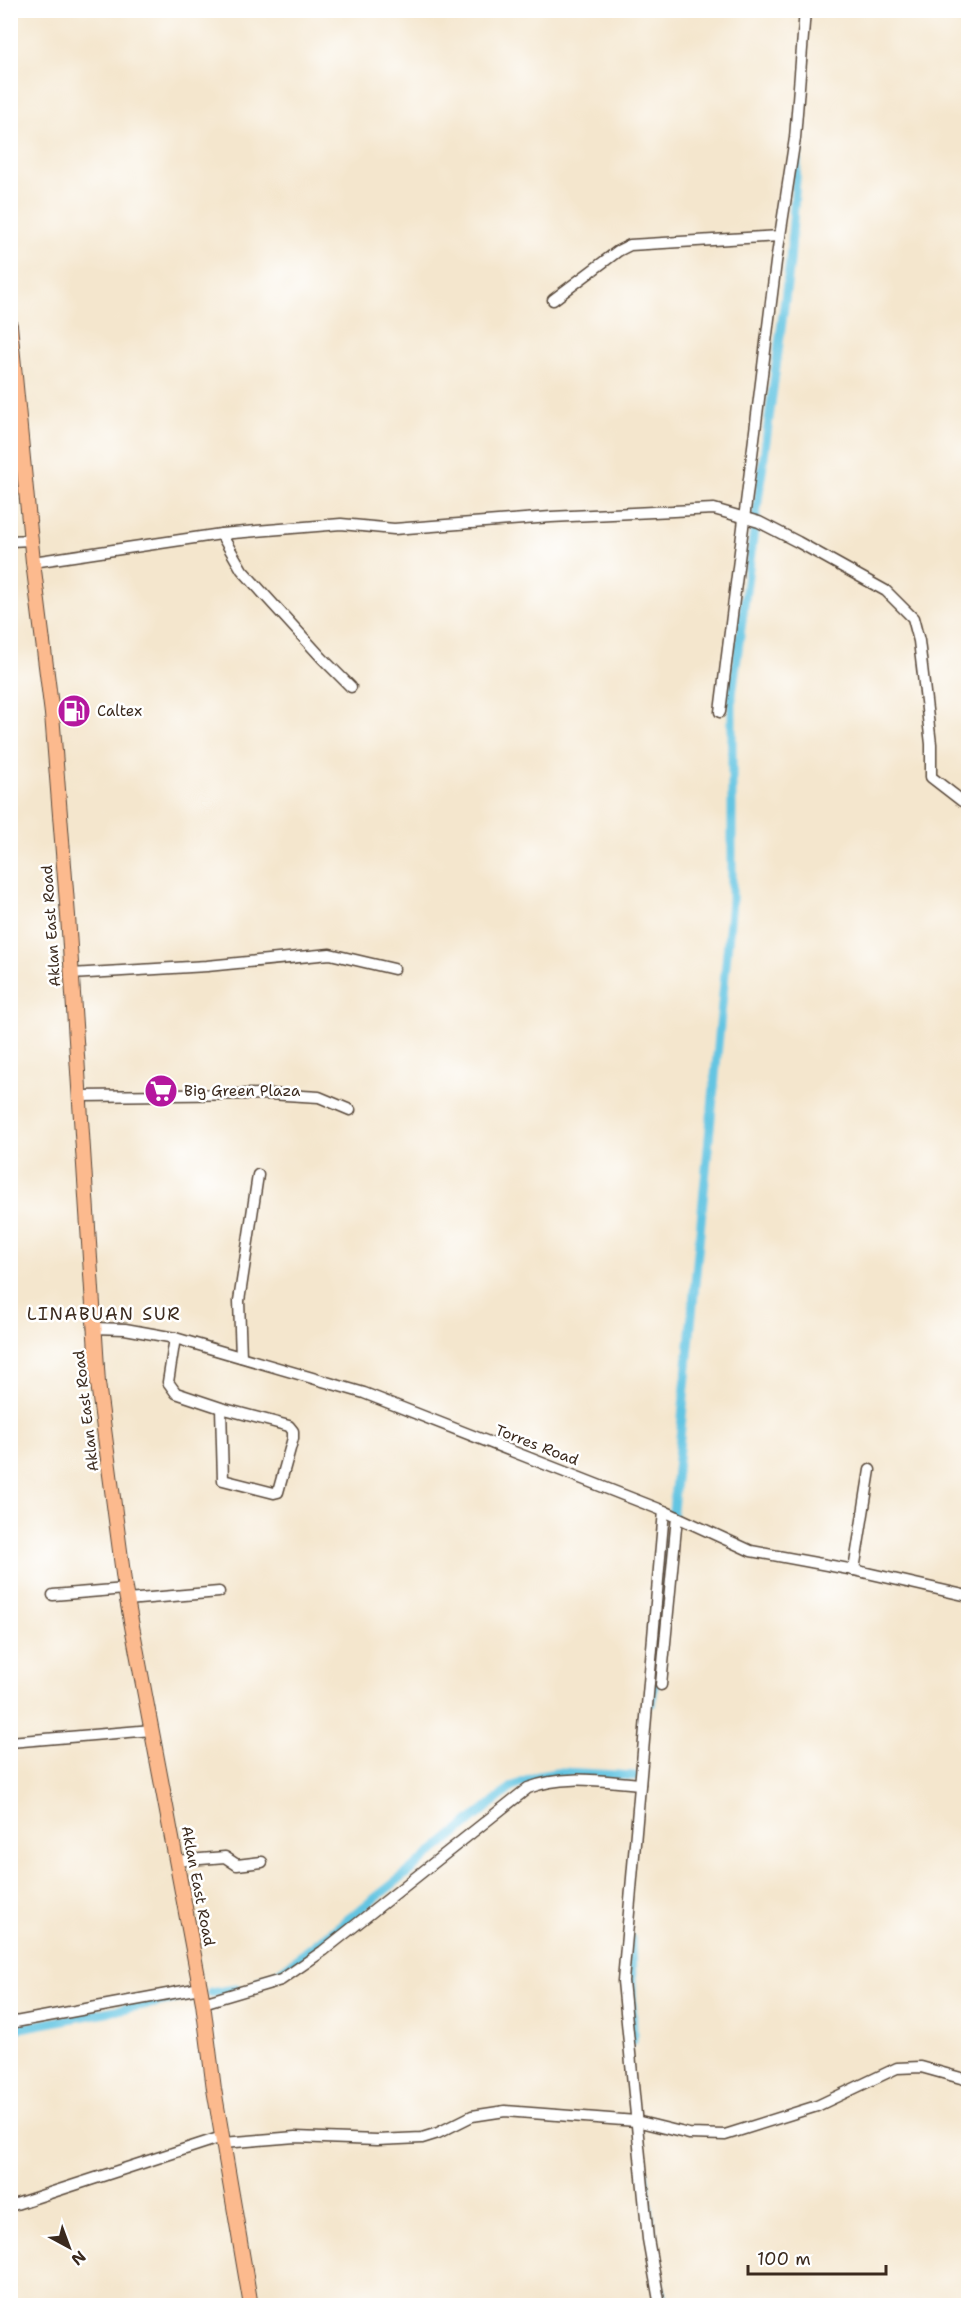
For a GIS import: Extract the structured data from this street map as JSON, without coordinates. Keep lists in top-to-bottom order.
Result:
{
  "streets": {
    "main road": ["Aklan East Road"],
    "street": ["Torres Road"]
  },
  "crossings": [
    ["Aklan East Road", "Torres Road"]
  ],
  "districts": ["LINABUAN SUR"],
  "places": {
    "fuel station": ["Caltex"],
    "supermarket": ["Big Green Plaza"]
  },
  "scale_bar": "100 m",
  "north": "bottom right"
}
